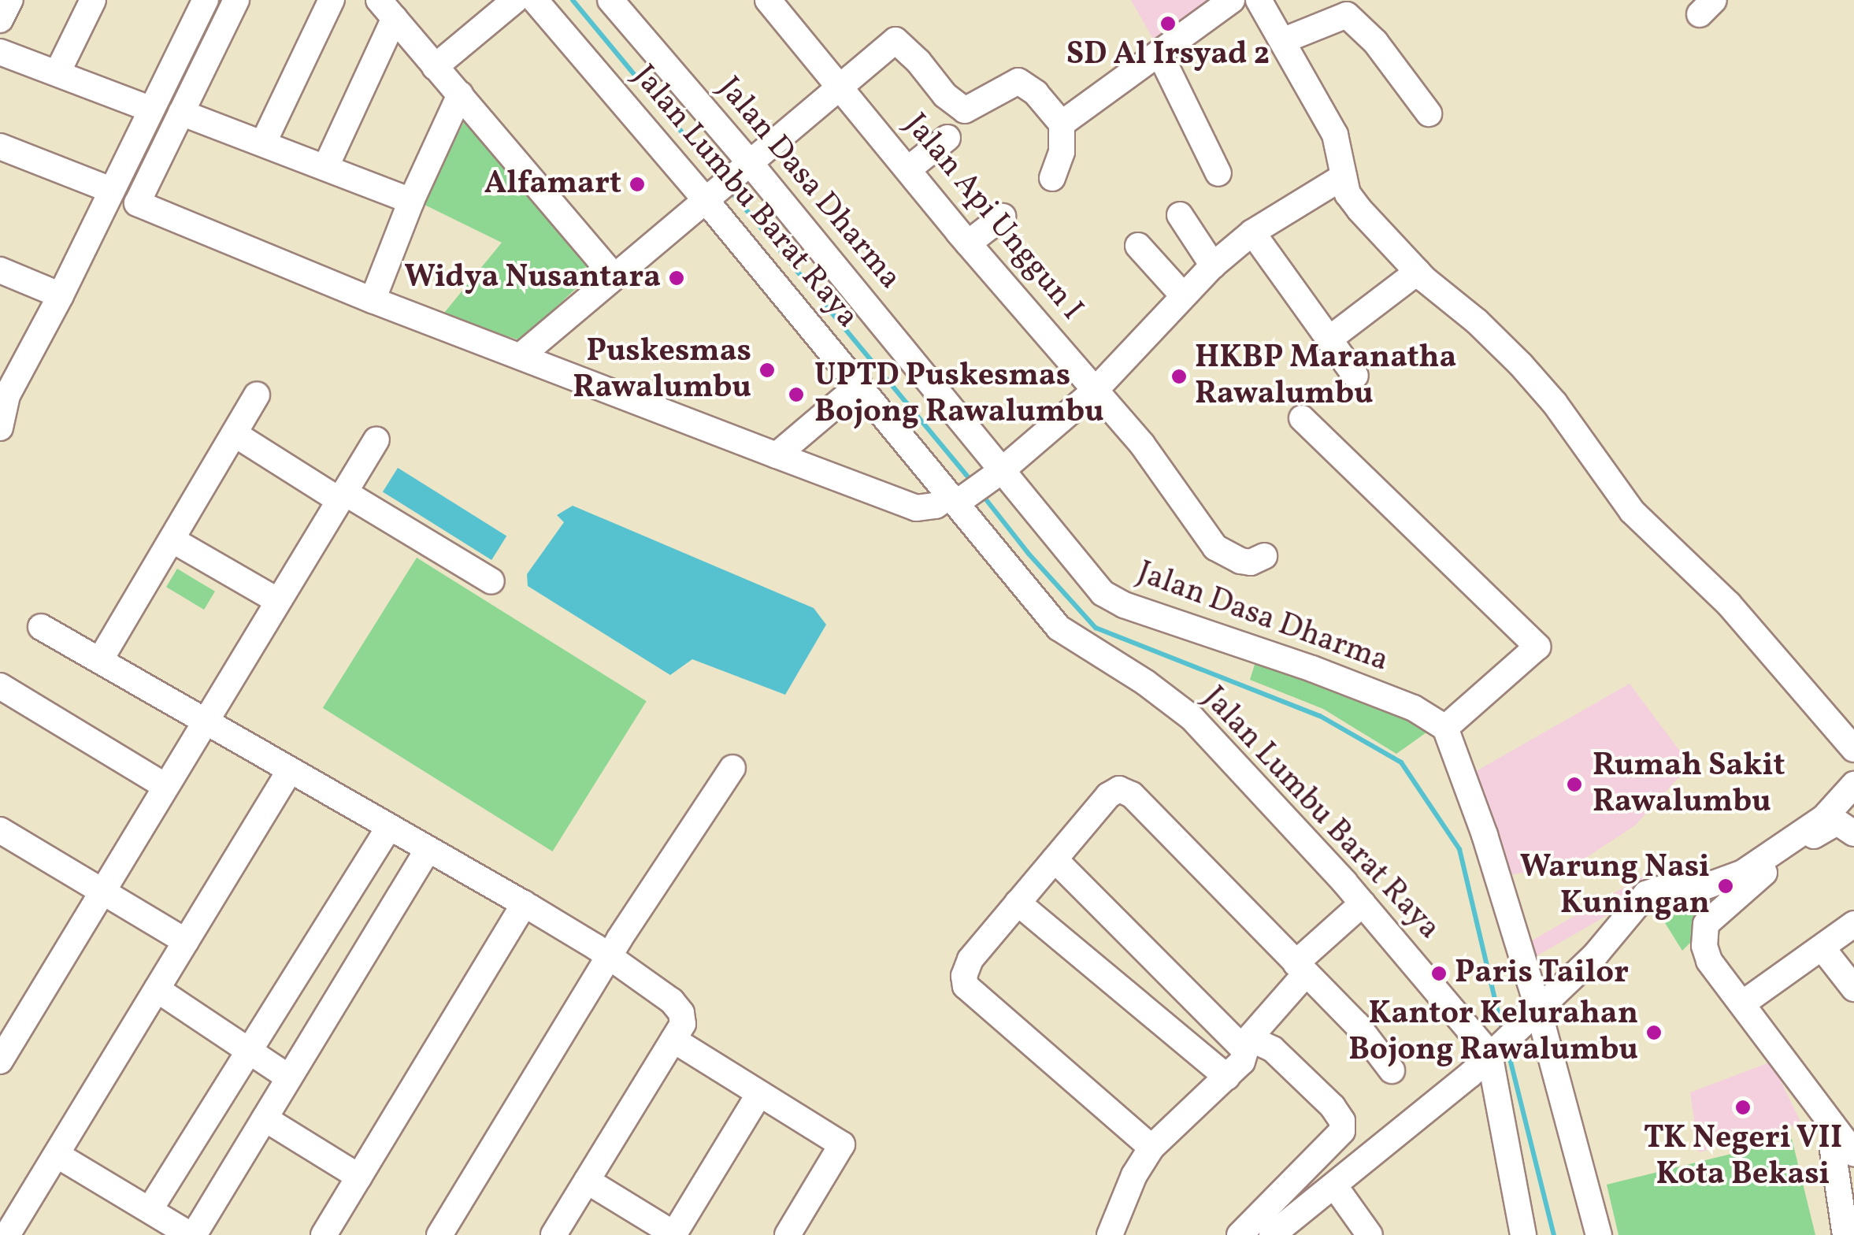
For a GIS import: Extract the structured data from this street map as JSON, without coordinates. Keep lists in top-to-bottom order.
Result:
{
  "streets": {
    "street": ["Jalan Dasa Dharma", "Jalan Lumbu Barat Raya", "Jalan Api Unggun I"]
  },
  "places": [
    "SD Al Irsyad 2",
    "Alfamart",
    "Widya Nusantara",
    "Puskesmas Rawalumbu",
    "HKBP Maranatha Rawalumbu",
    "UPTD Puskesmas Bojong Rawalumbu",
    "Rumah Sakit Rawalumbu",
    "Warung Nasi Kuningan",
    "Paris Tailor",
    "Kantor Kelurahan Bojong Rawalumbu",
    "TK Negeri VII Kota Bekasi"
  ]
}
